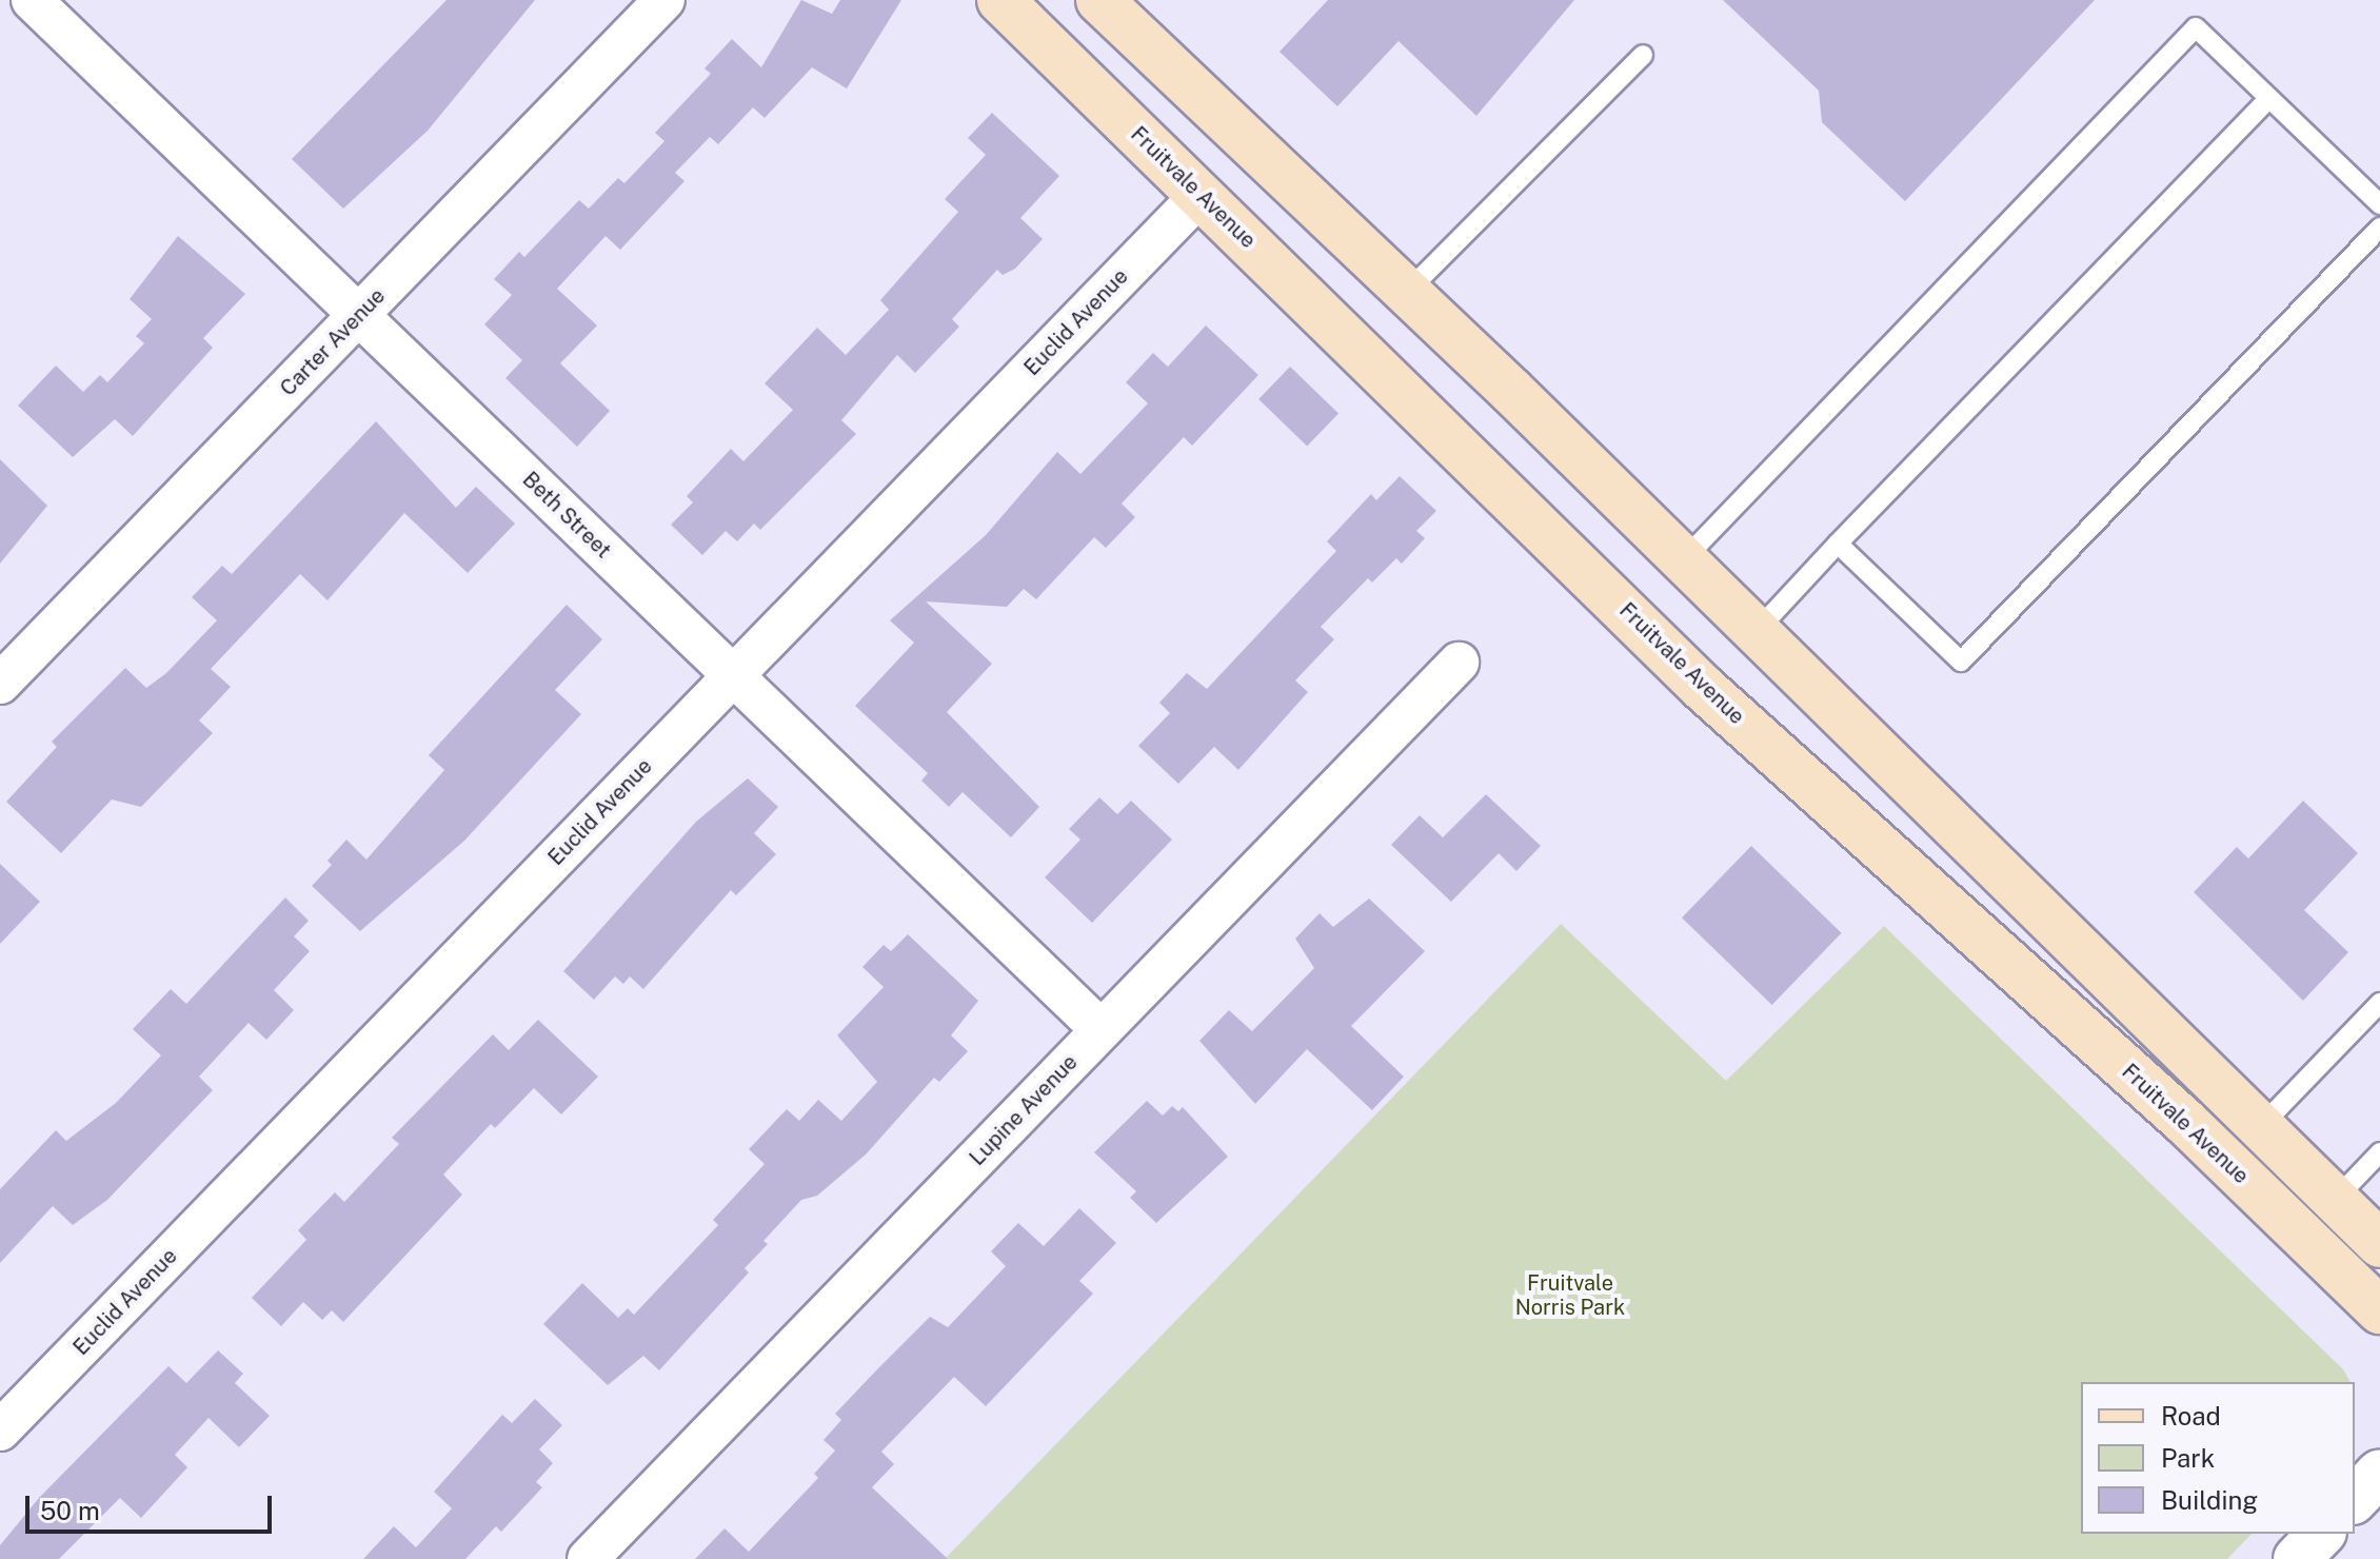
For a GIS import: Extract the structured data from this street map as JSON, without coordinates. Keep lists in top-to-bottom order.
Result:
{
  "streets": {
    "main road": ["Fruitvale Avenue"],
    "street": [
      "Euclid Avenue",
      "Carter Avenue",
      "Beth Street",
      "Lupine Avenue"
    ]
  },
  "crossings": [
    ["Fruitvale Avenue", "Euclid Avenue"],
    ["Euclid Avenue", "Beth Street"],
    ["Carter Avenue", "Beth Street"],
    ["Beth Street", "Lupine Avenue"]
  ],
  "parks": ["Fruitvale Norris Park"],
  "legend": ["Road", "Park", "Building"],
  "scale_bar": "50 m"
}
